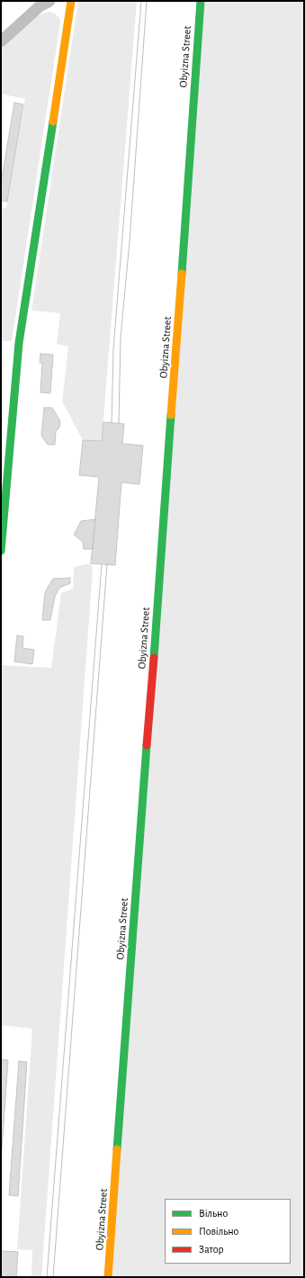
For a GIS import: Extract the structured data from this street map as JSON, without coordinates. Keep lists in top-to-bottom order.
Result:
{
  "streets": {
    "main road": ["Obyizna Street"]
  },
  "legend": ["Вільно", "Повільно", "Затор"]
}
